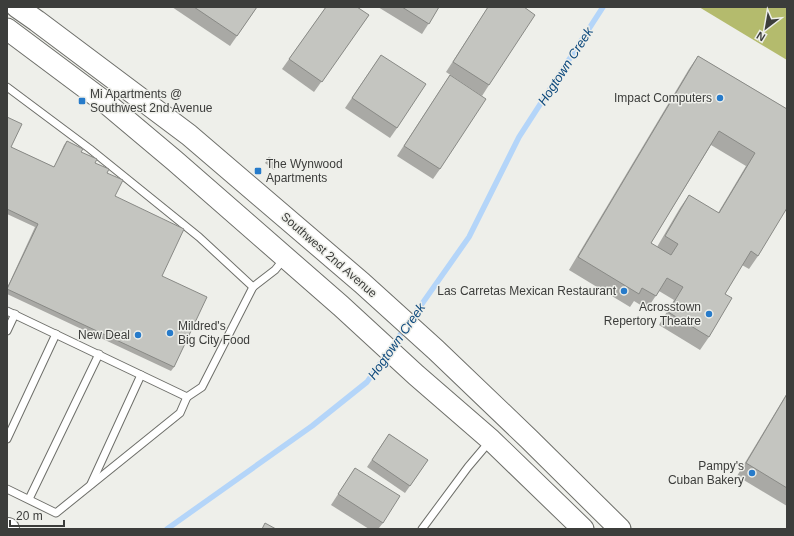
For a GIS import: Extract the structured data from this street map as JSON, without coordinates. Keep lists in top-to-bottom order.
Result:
{
  "streets": {
    "main road": ["Southwest 2nd Avenue"]
  },
  "water": ["Hogtown Creek"],
  "places": {
    "other": [
      "Impact Computers",
      "Las Carretas Mexican Restaurant",
      "Acrosstown Repertory Theatre",
      "Mildred's Big City Food",
      "New Deal",
      "Pampy's Cuban Bakery"
    ],
    "transit": ["Mi Apartments @ Southwest 2nd Avenue", "The Wynwood Apartments"]
  },
  "scale_bar": "20 m",
  "north": "bottom left"
}
